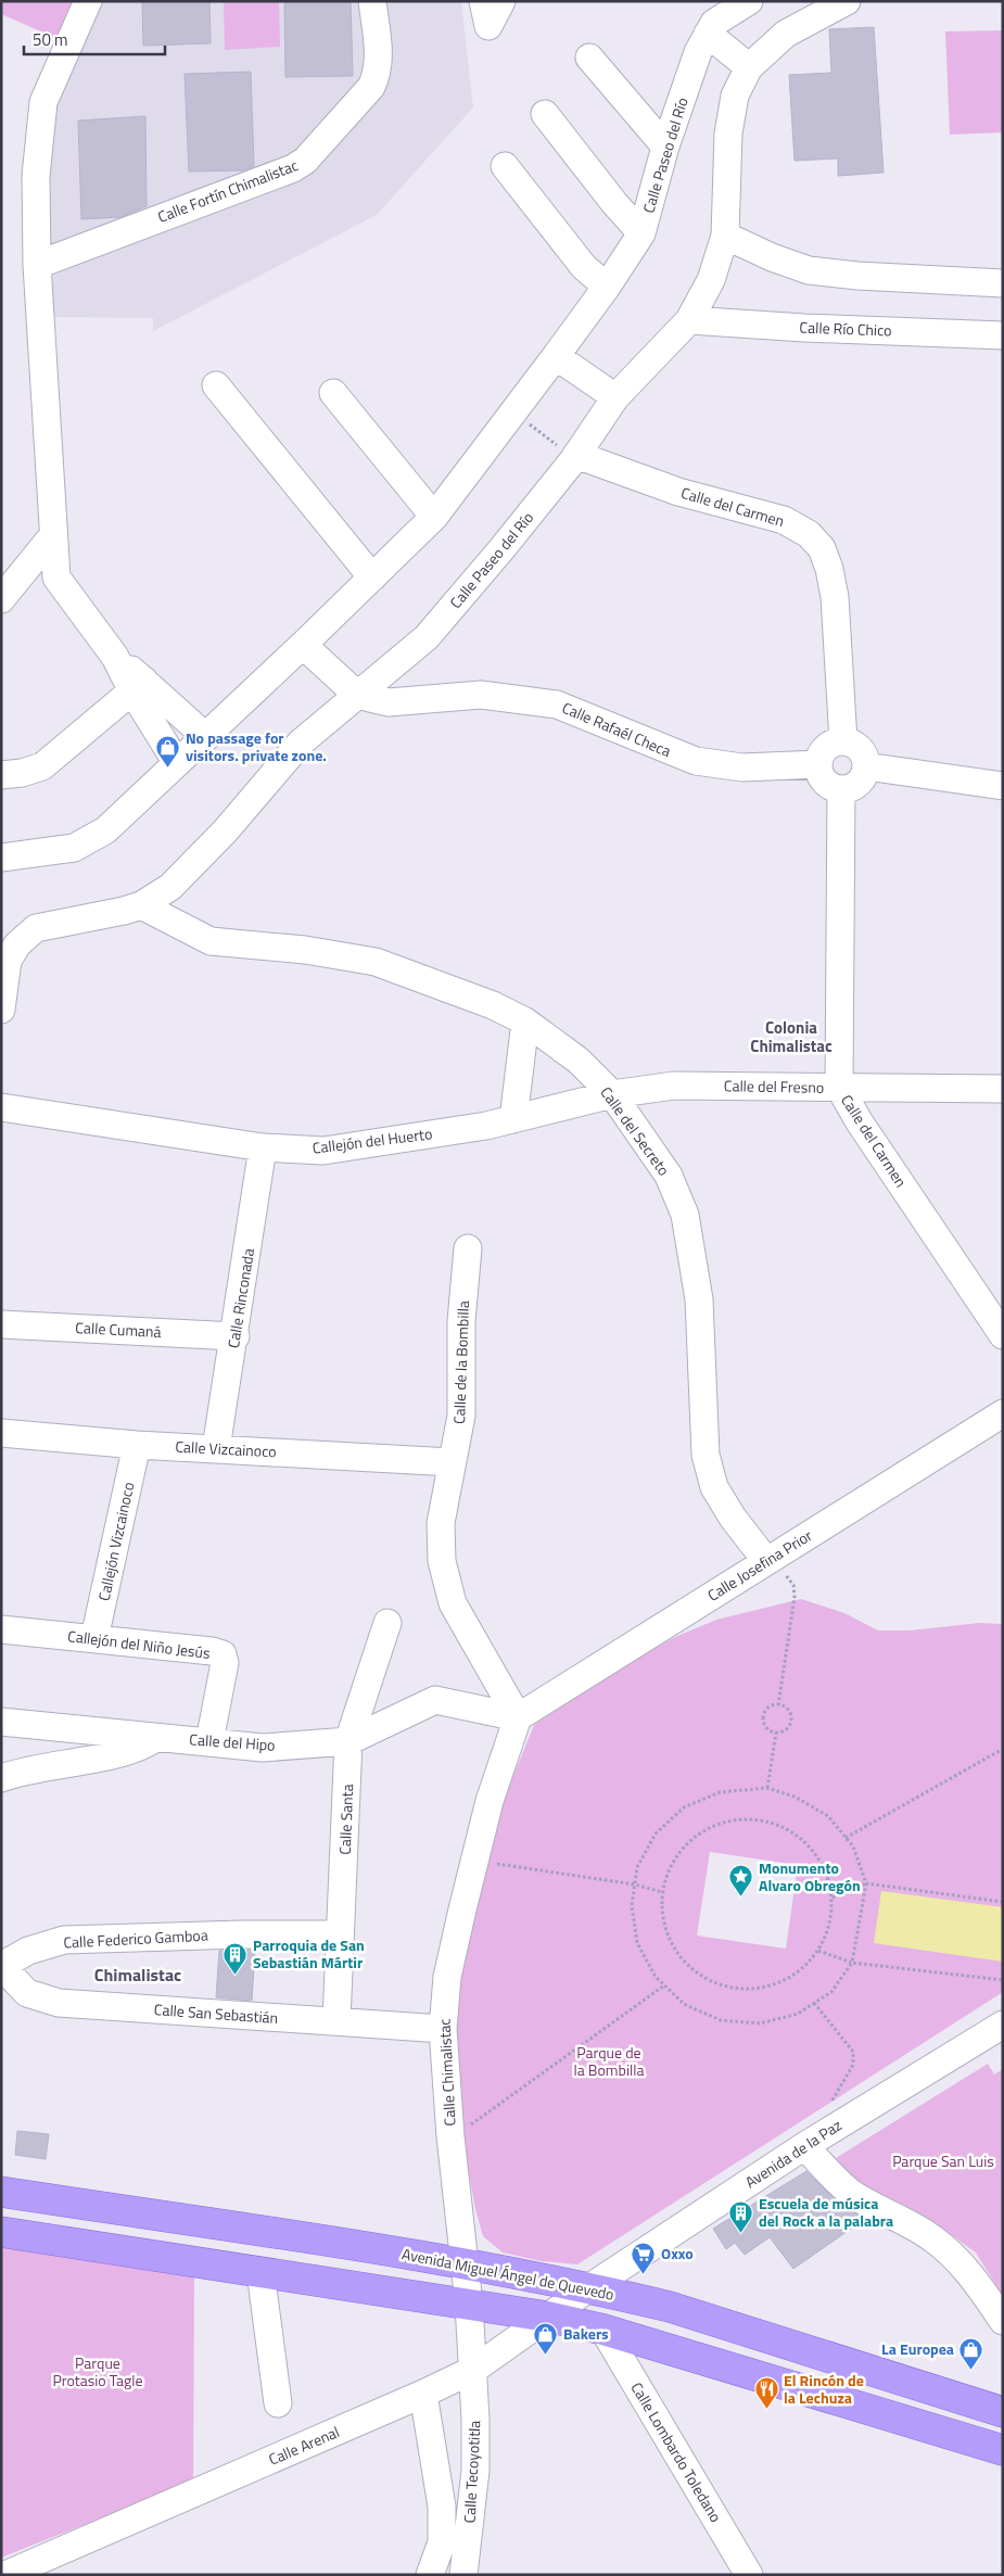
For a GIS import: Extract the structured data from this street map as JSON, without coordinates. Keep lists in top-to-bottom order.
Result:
{
  "streets": {
    "main road": ["Avenida Miguel Ángel de Quevedo"],
    "street": [
      "Calle Paseo del Río",
      "Calle Fortín Chimalistac",
      "Calle Río Chico",
      "Calle del Carmen",
      "Calle Rafaél Checa",
      "Calle del Fresno",
      "Calle del Secreto",
      "Callejón del Huerto",
      "Calle Rinconada",
      "Calle Cumaná",
      "Calle de la Bombilla",
      "Calle Vizcainoco",
      "Callejón Vizcainoco",
      "Calle Josefina Prior",
      "Callejón del Niño Jesús",
      "Calle del Hipo",
      "Calle Santa",
      "Calle Federico Gamboa",
      "Calle San Sebastián",
      "Calle Chimalistac",
      "Avenida de la Paz",
      "Calle Arenal",
      "Calle Lombardo Toledano",
      "Calle Tecoyotitla"
    ]
  },
  "crossings": [
    ["Calle Paseo del Río", "Calle Río Chico"],
    ["Calle Paseo del Río", "Calle del Carmen"],
    ["Calle Paseo del Río", "Calle Rafaél Checa"],
    ["Calle Paseo del Río", "Calle del Secreto"],
    ["Calle del Carmen", "Calle Rafaél Checa"],
    ["Calle del Carmen", "Calle del Fresno"],
    ["Calle del Fresno", "Calle del Secreto"],
    ["Calle del Fresno", "Callejón del Huerto"],
    ["Calle del Secreto", "Callejón del Huerto"],
    ["Calle del Secreto", "Calle Josefina Prior"],
    ["Callejón del Huerto", "Calle Rinconada"],
    ["Calle Rinconada", "Calle Cumaná"],
    ["Calle Rinconada", "Calle Vizcainoco"],
    ["Calle de la Bombilla", "Calle Vizcainoco"],
    ["Calle de la Bombilla", "Calle Josefina Prior"],
    ["Calle de la Bombilla", "Calle del Hipo"],
    ["Calle de la Bombilla", "Calle Chimalistac"],
    ["Calle Vizcainoco", "Callejón Vizcainoco"],
    ["Callejón Vizcainoco", "Callejón del Niño Jesús"],
    ["Calle Josefina Prior", "Calle del Hipo"],
    ["Calle Josefina Prior", "Calle Chimalistac"],
    ["Callejón del Niño Jesús", "Calle del Hipo"],
    ["Calle del Hipo", "Calle Santa"],
    ["Calle del Hipo", "Calle Chimalistac"],
    ["Calle Santa", "Calle Federico Gamboa"],
    ["Calle Santa", "Calle San Sebastián"],
    ["Calle Federico Gamboa", "Calle San Sebastián"],
    ["Calle San Sebastián", "Calle Chimalistac"],
    ["Calle Chimalistac", "Avenida Miguel Ángel de Quevedo"],
    ["Calle Chimalistac", "Calle Arenal"],
    ["Calle Chimalistac", "Calle Tecoyotitla"],
    ["Avenida de la Paz", "Avenida Miguel Ángel de Quevedo"],
    ["Avenida de la Paz", "Calle Arenal"],
    ["Avenida Miguel Ángel de Quevedo", "Calle Arenal"],
    ["Calle Arenal", "Calle Tecoyotitla"]
  ],
  "districts": ["Colonia Chimalistac", "Chimalistac"],
  "parks": ["Parque de la Bombilla", "Parque San Luis", "Parque Protasio Tagle"],
  "places": {
    "shop": ["No passage for visitors. private zone.", "Bakers", "La Europea"],
    "place": ["Monumento Alvaro Obregón"],
    "building": ["Parroquia de San Sebastián Mártir", "Escuela de música del Rock a la palabra"],
    "supermarket": ["Oxxo"],
    "restaurant": ["El Rincón de la Lechuza"]
  },
  "scale_bar": "50 m"
}
